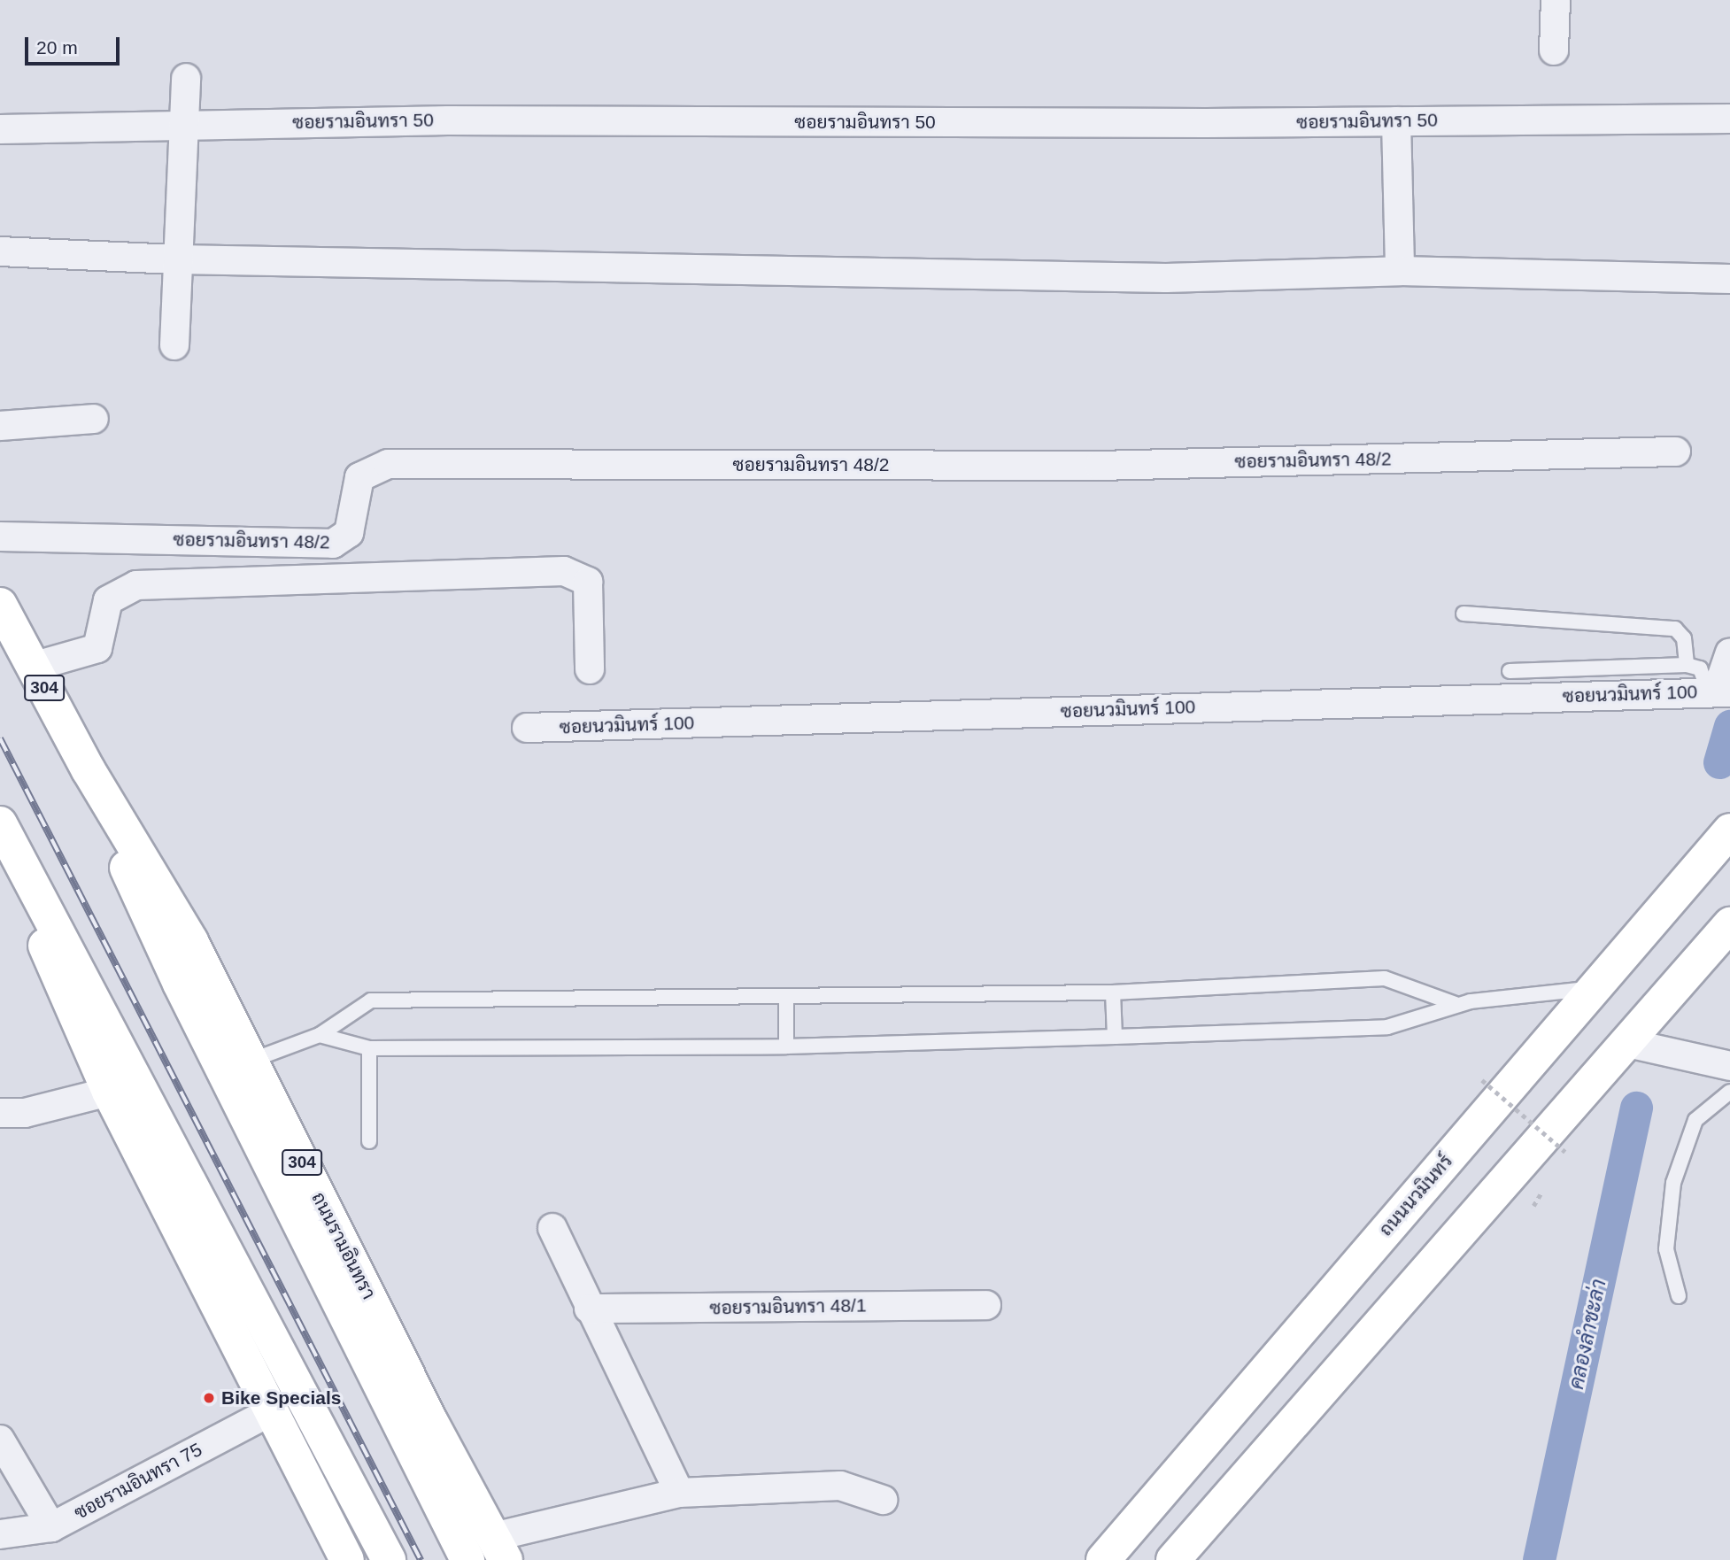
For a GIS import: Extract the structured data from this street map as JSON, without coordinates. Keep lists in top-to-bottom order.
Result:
{
  "streets": {
    "main road": ["304", "ถนนนวมินทร์", "ถนนรามอินทรา"],
    "street": [
      "ซอยรามอินทรา 50",
      "ซอยรามอินทรา 48/2",
      "ซอยนวมินทร์ 100",
      "ซอยรามอินทรา 48/1",
      "ซอยรามอินทรา 75"
    ]
  },
  "water": ["คลองลำชะล่า"],
  "places": ["Bike Specials"],
  "scale_bar": "20 m"
}
